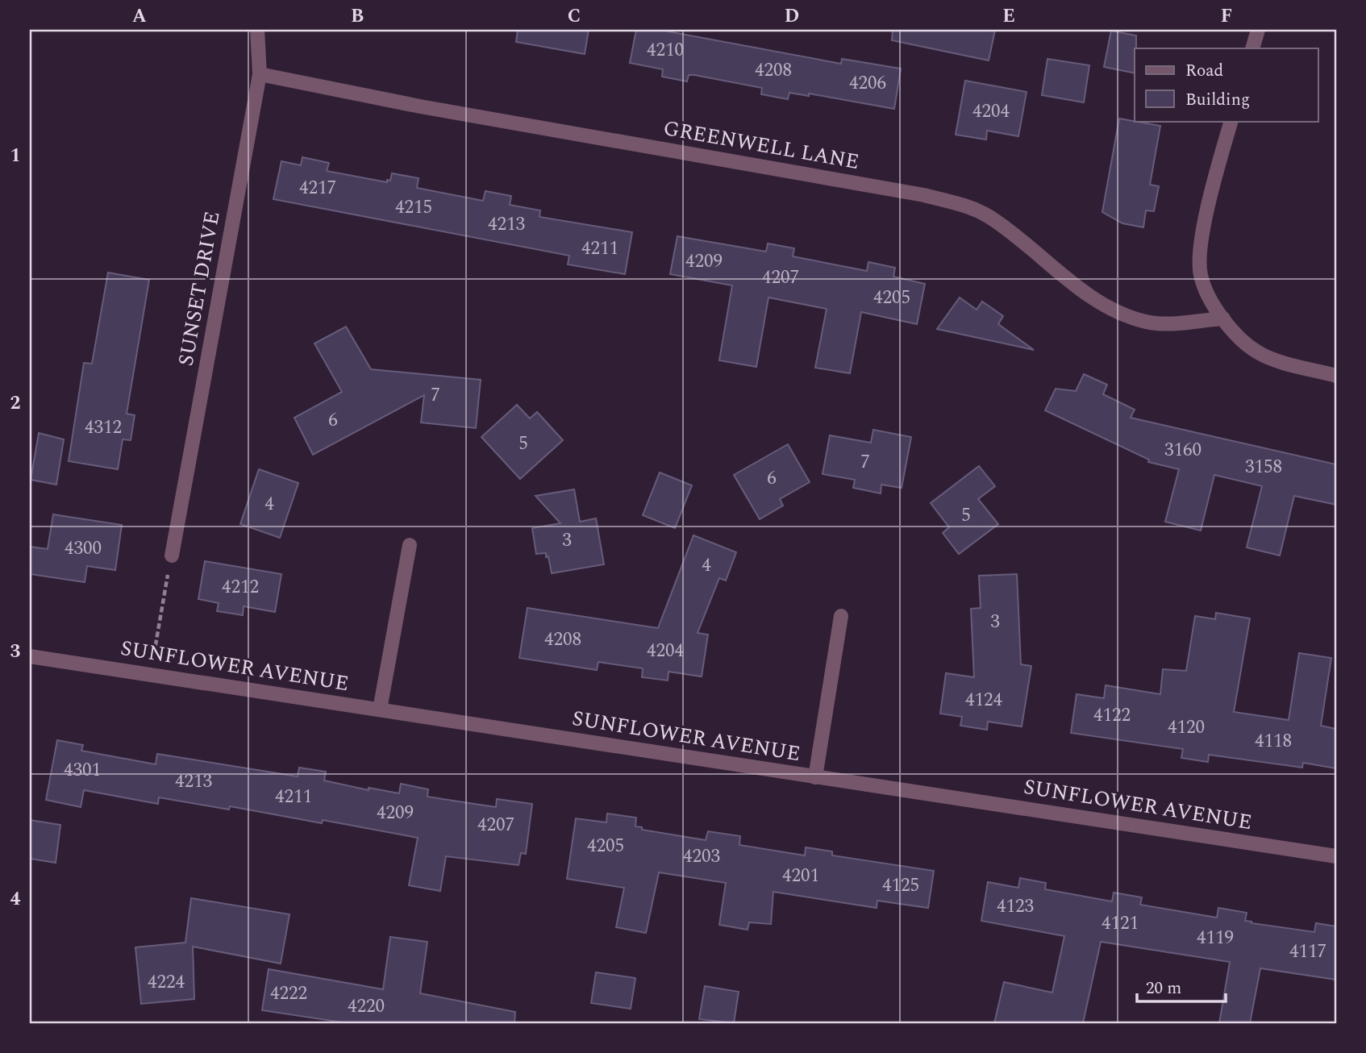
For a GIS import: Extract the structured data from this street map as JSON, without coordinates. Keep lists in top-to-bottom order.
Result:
{
  "streets": {
    "street": ["GREENWELL LANE", "SUNSET DRIVE", "SUNFLOWER AVENUE"]
  },
  "crossings": [
    ["GREENWELL LANE", "SUNSET DRIVE"]
  ],
  "house_numbers": [
    "4210",
    "4208",
    "4206",
    "4204",
    "4217",
    "4215",
    "4213",
    "4211",
    "4209",
    "4207",
    "4205",
    "7",
    "6",
    "4312",
    "5",
    "3160",
    "7",
    "3158",
    "6",
    "4",
    "5",
    "3",
    "4300",
    "4",
    "4212",
    "3",
    "4208",
    "4204",
    "4124",
    "4122",
    "4120",
    "4118",
    "4301",
    "4213",
    "4211",
    "4209",
    "4207",
    "4205",
    "4203",
    "4201",
    "4125",
    "4123",
    "4121",
    "4119",
    "4117",
    "4224",
    "4222",
    "4220"
  ],
  "legend": ["Road", "Building"],
  "scale_bar": "20 m",
  "grid": {
    "columns": [
      "A",
      "B",
      "C",
      "D",
      "E",
      "F"
    ],
    "rows": [
      "1",
      "2",
      "3",
      "4"
    ]
  }
}
